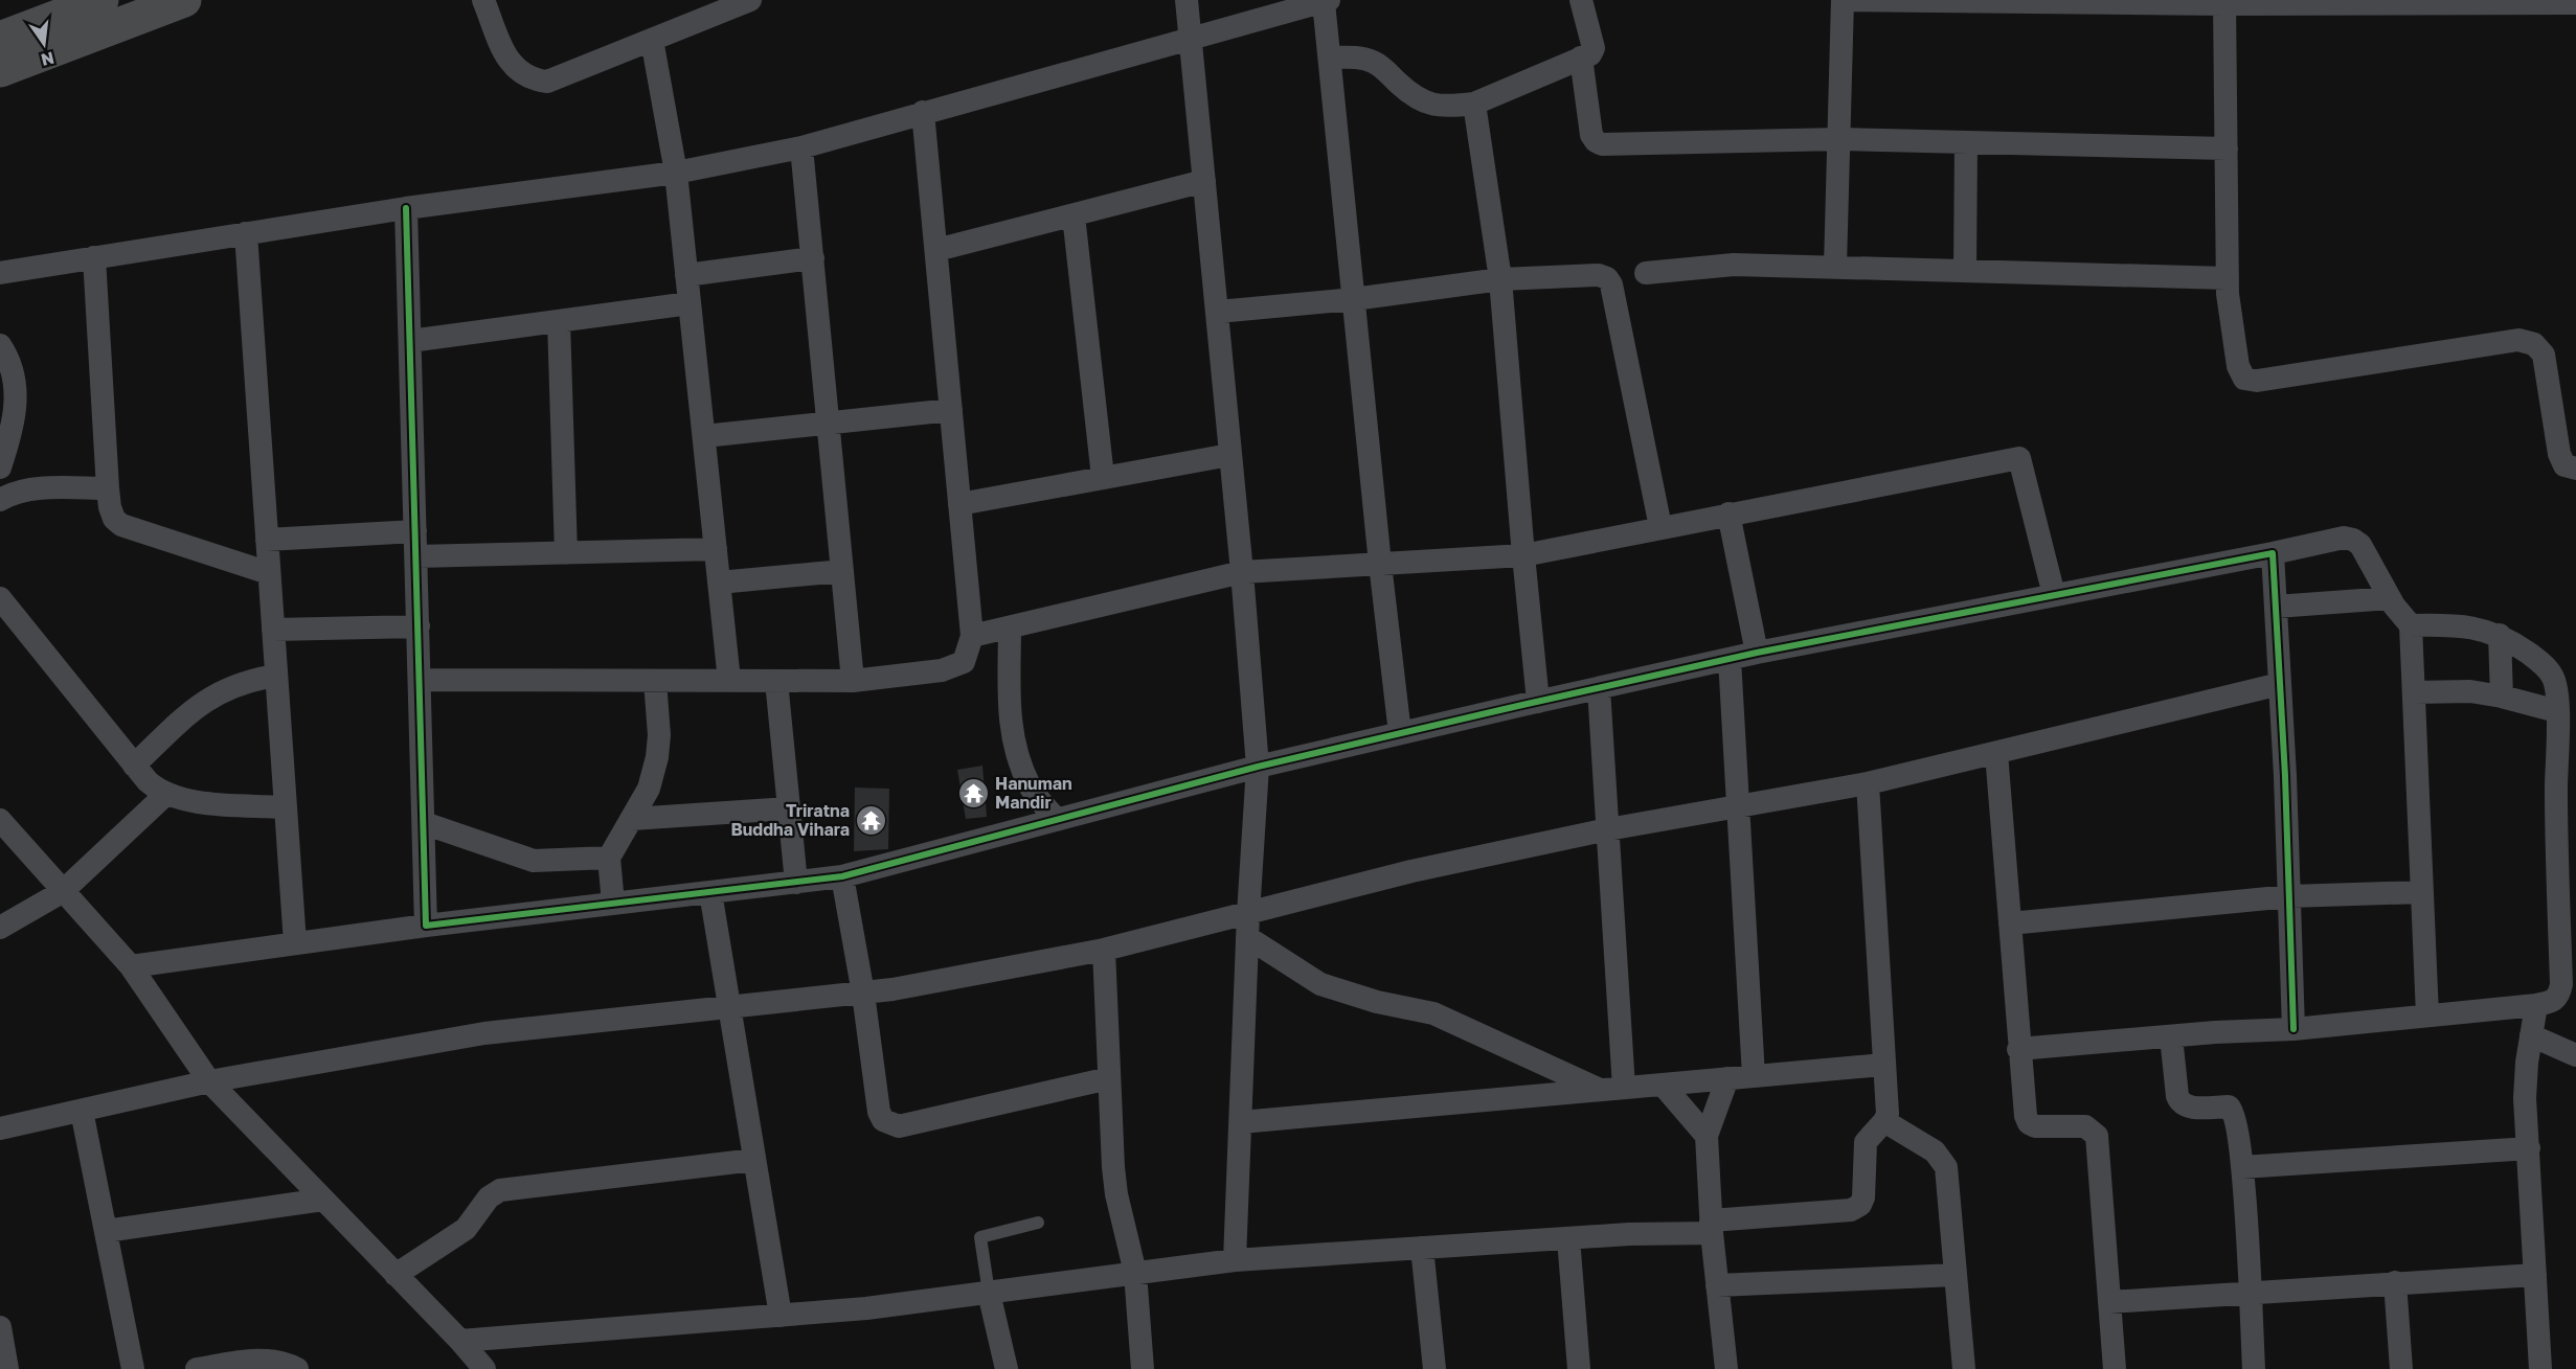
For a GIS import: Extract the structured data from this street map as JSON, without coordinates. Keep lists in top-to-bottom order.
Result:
{
  "places": {
    "temple": ["Hanuman Mandir", "Triratna Buddha Vihara"]
  },
  "north": "bottom"
}
